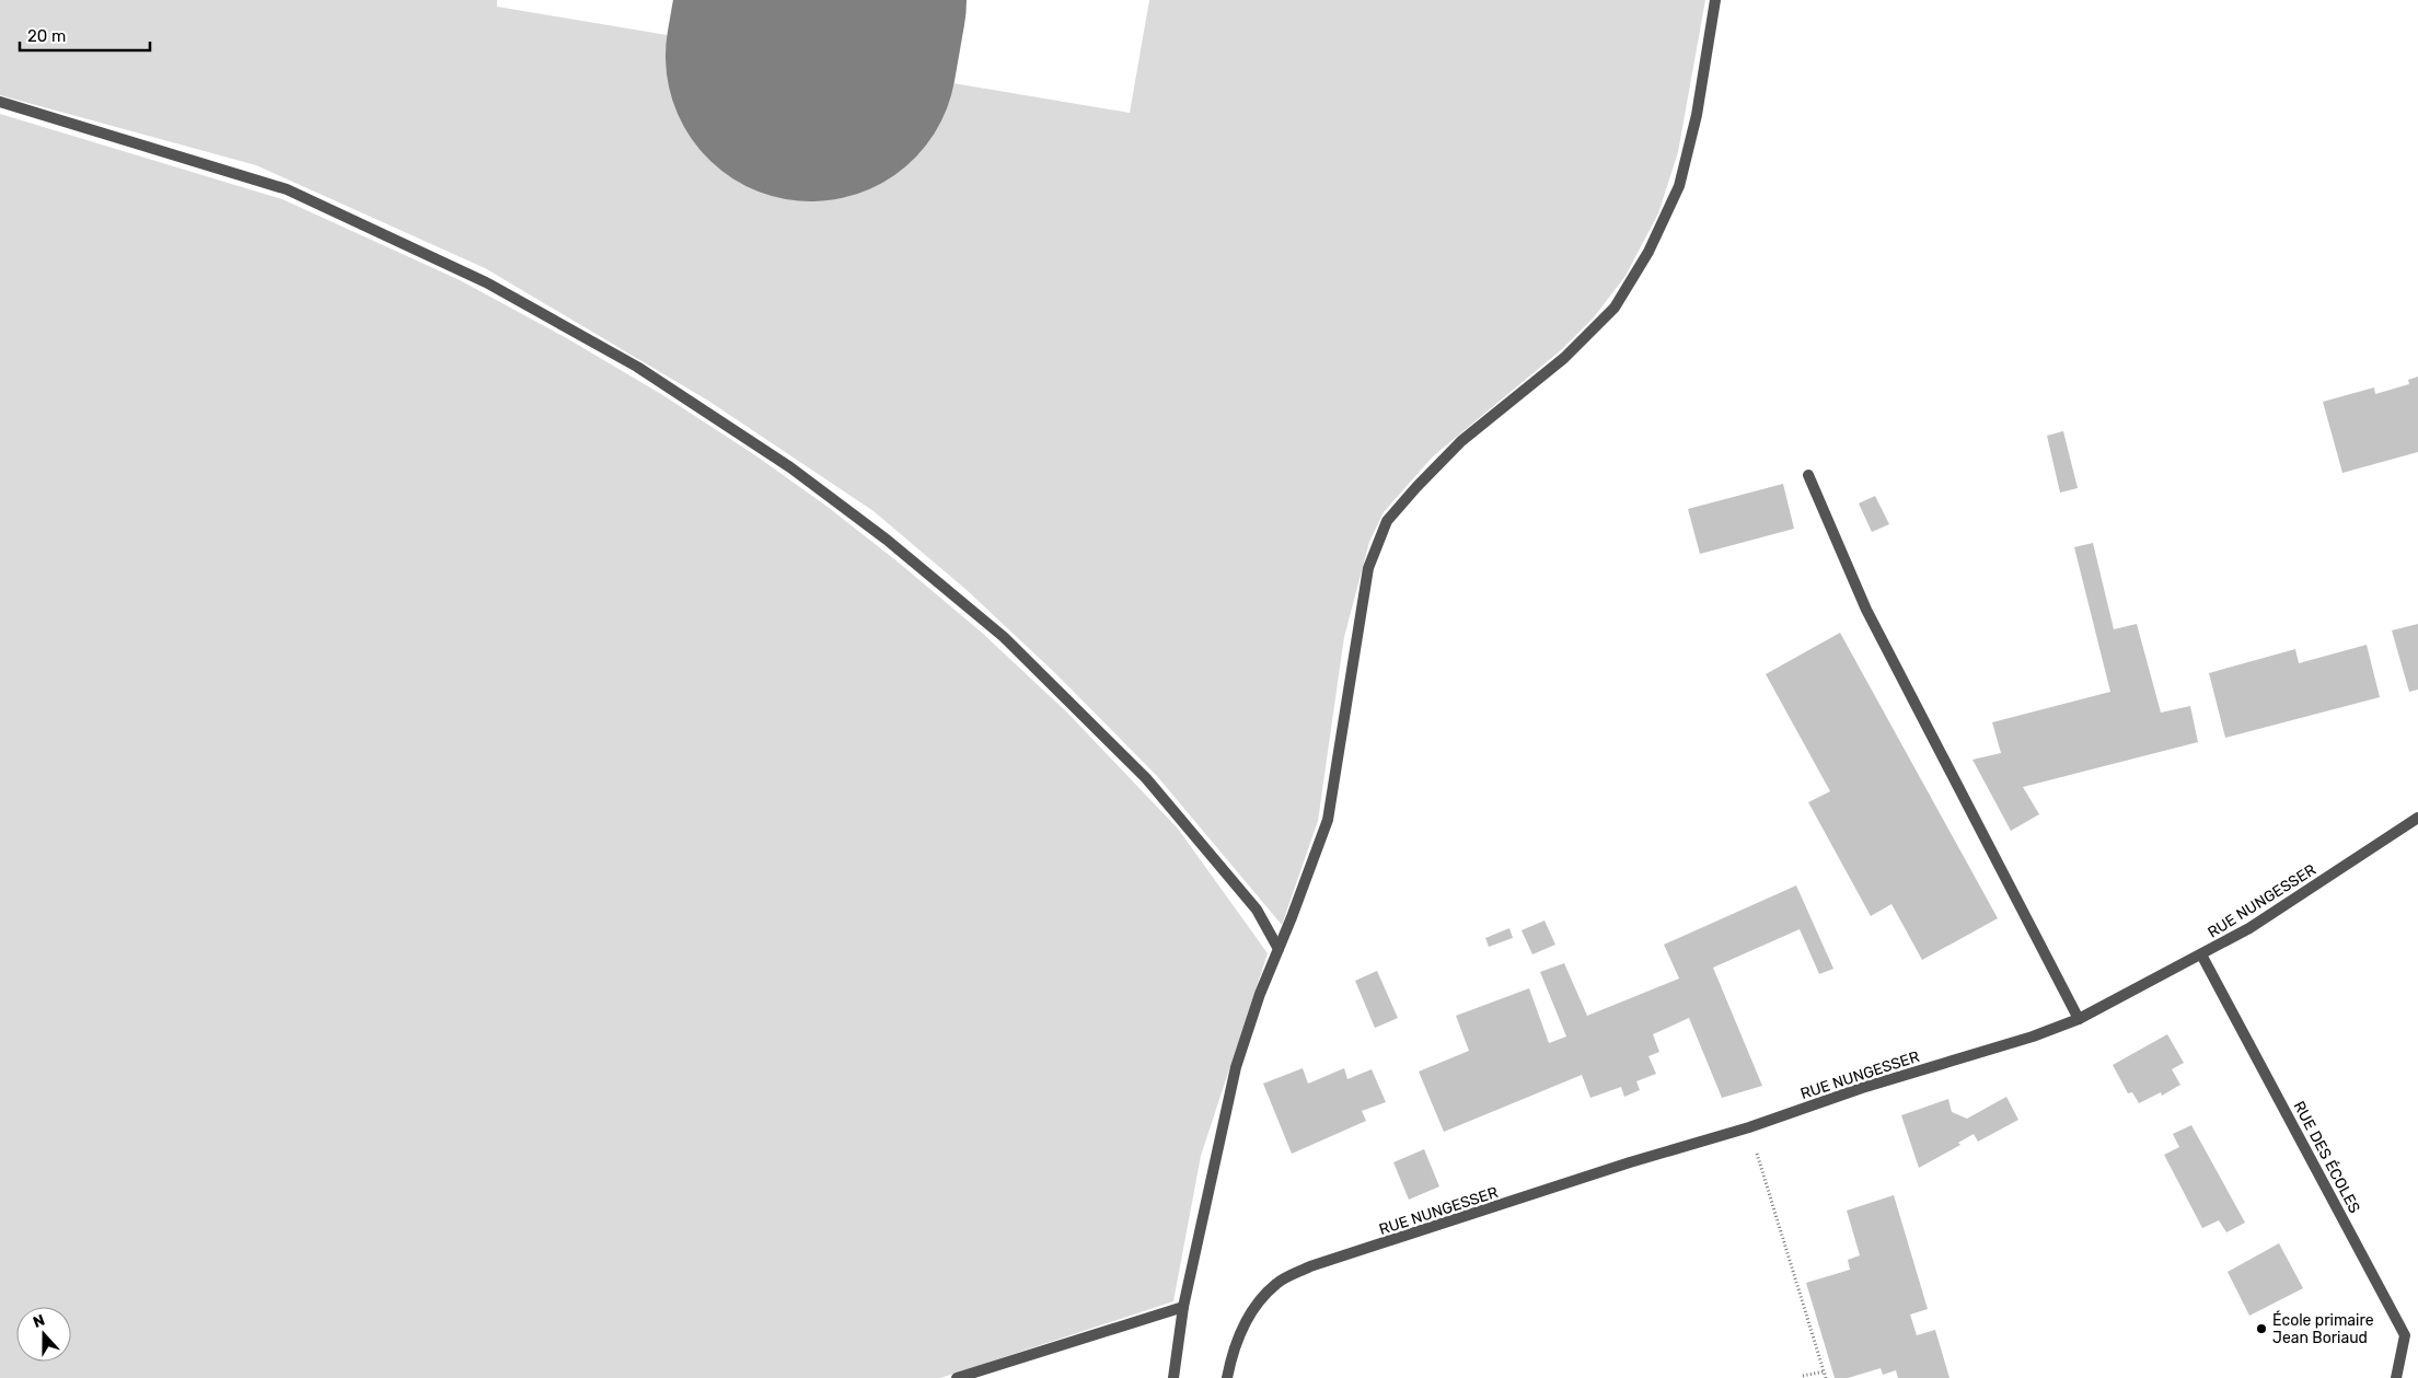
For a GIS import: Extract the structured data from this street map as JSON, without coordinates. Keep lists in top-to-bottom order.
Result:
{
  "streets": {
    "street": ["RUE NUNGESSER", "RUE DES ÉCOLES"]
  },
  "crossings": [
    ["RUE NUNGESSER", "RUE DES ÉCOLES"]
  ],
  "places": ["École primaire Jean Boriaud"],
  "scale_bar": "20 m",
  "north": "top"
}
